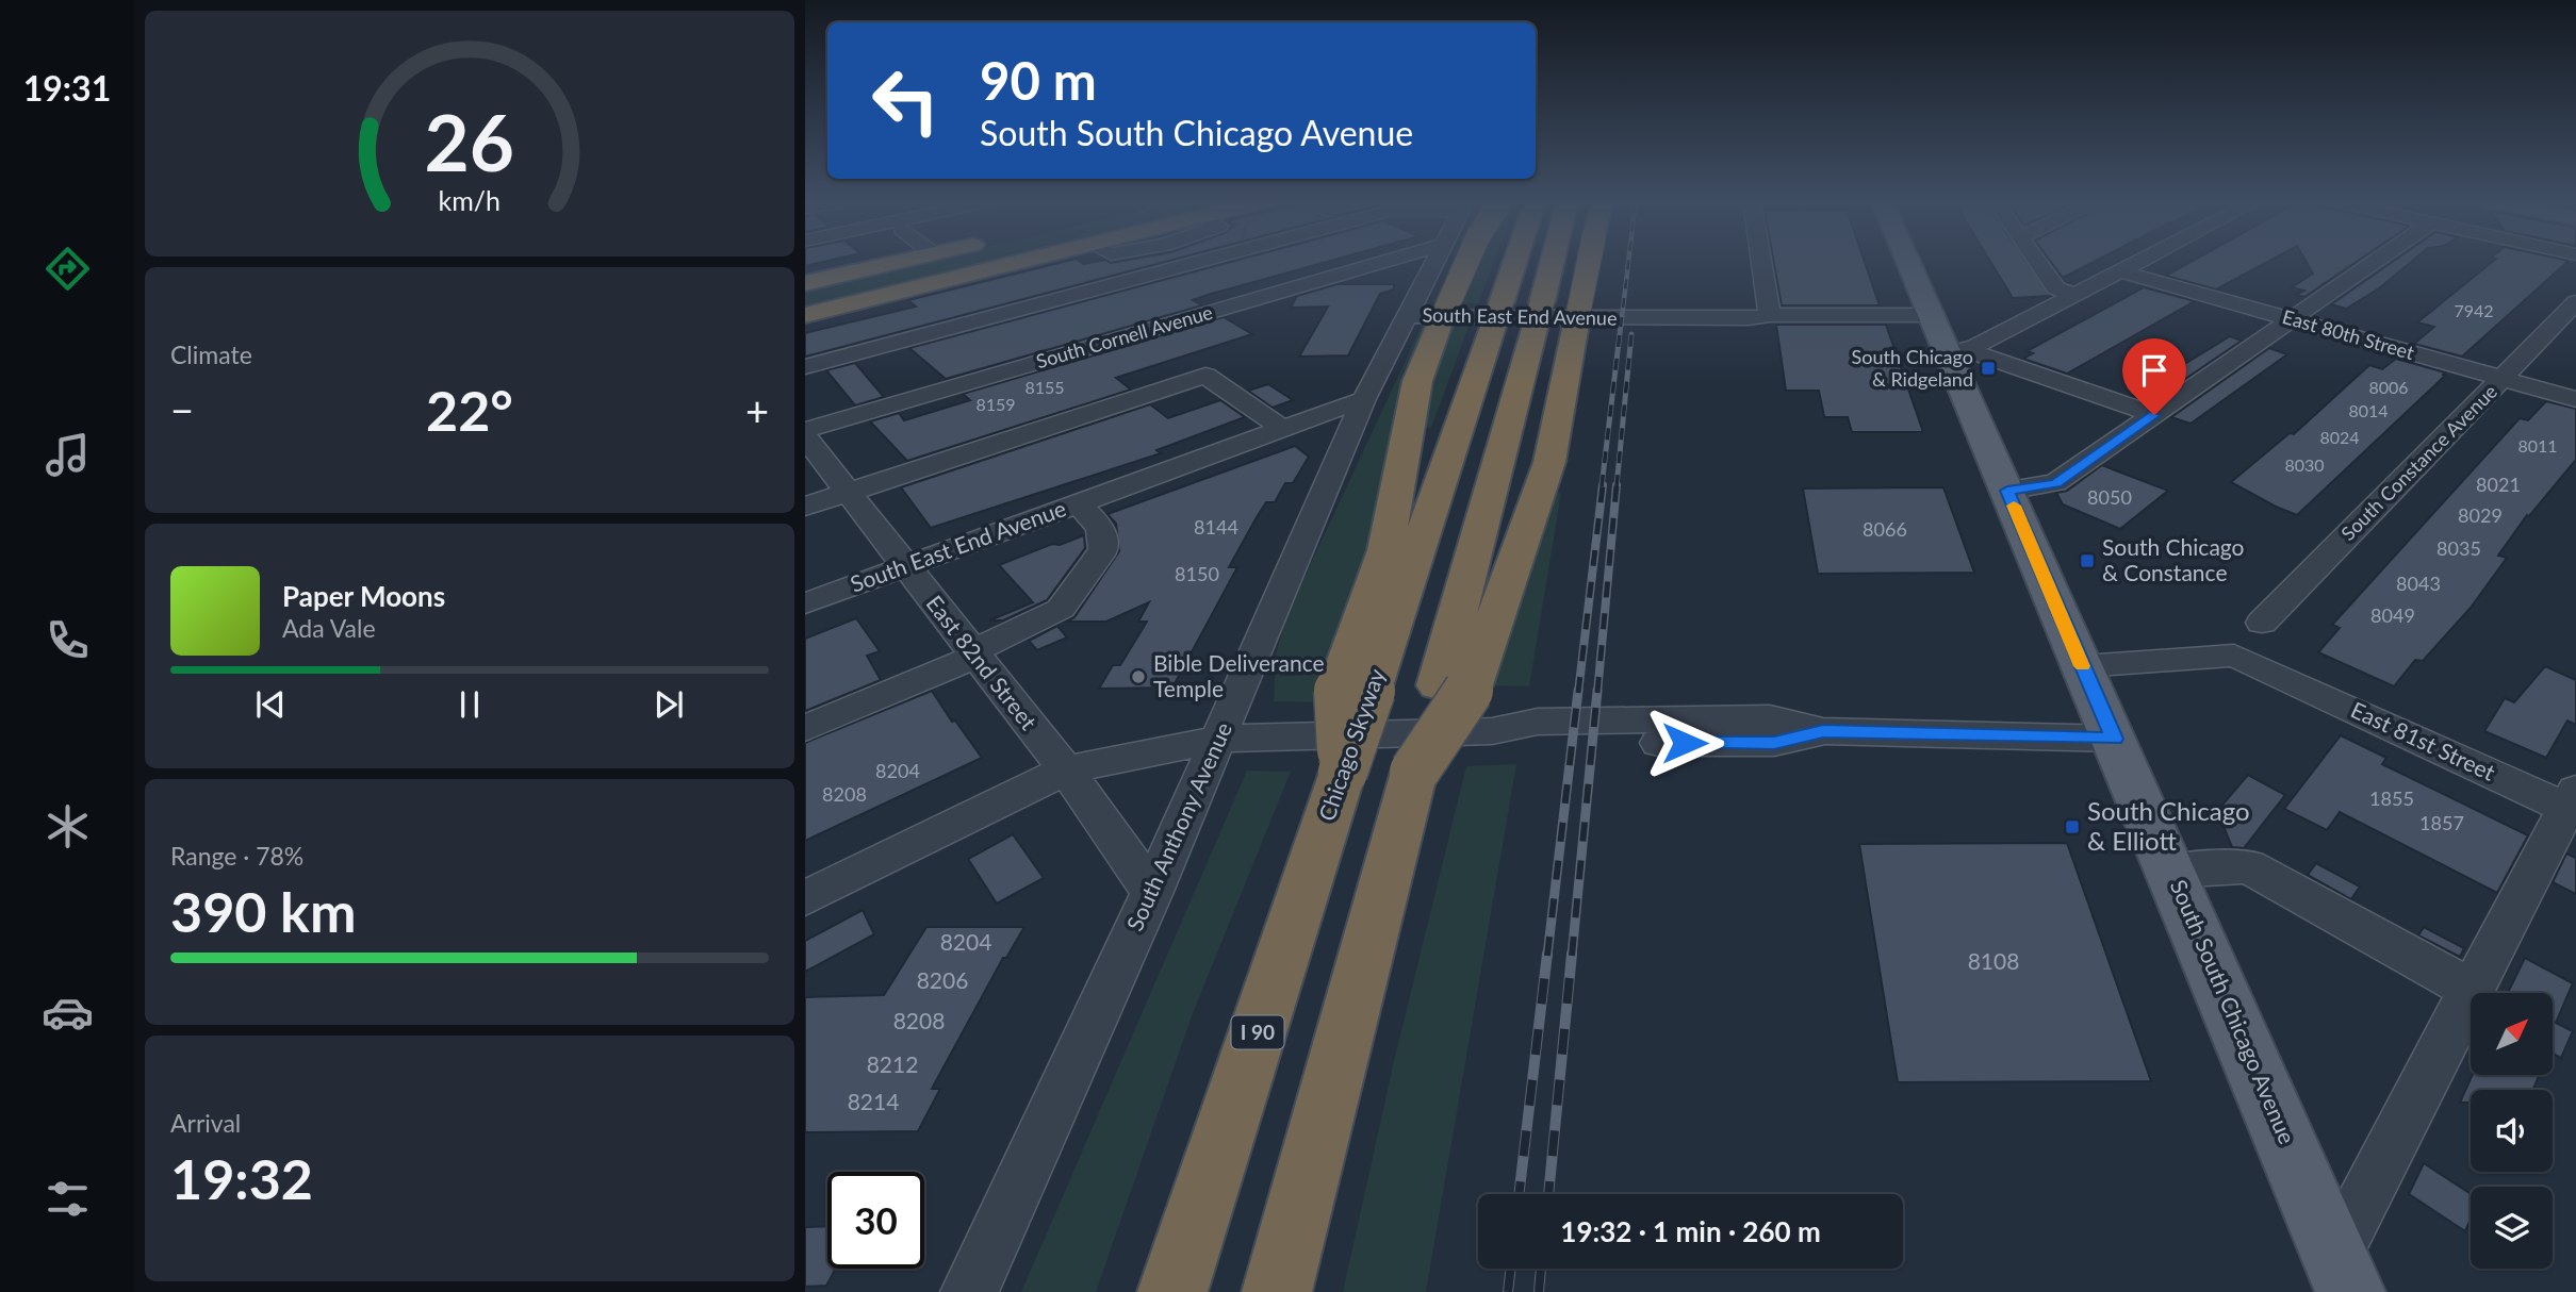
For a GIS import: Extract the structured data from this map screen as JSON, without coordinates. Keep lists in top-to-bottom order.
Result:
{
  "streets": {
    "highway": ["Chicago Skyway", "I 90"],
    "main road": ["South South Chicago Avenue"],
    "street": [
      "South East End Avenue",
      "East 80th Street",
      "South Cornell Avenue",
      "South Constance Avenue",
      "East 82nd Street",
      "East 81st Street",
      "South Anthony Avenue"
    ]
  },
  "crossings": [
    ["South East End Avenue", "East 82nd Street"],
    ["South East End Avenue", "South Anthony Avenue"],
    ["South East End Avenue", "South South Chicago Avenue"],
    ["East 80th Street", "South Constance Avenue"],
    ["East 82nd Street", "South Anthony Avenue"],
    ["East 81st Street", "South South Chicago Avenue"]
  ],
  "places": {
    "transit": ["South Chicago & Ridgeland", "South Chicago & Constance", "South Chicago & Elliott"],
    "other": ["Bible Deliverance Temple"]
  },
  "house_numbers": [
    "7942",
    "8155",
    "8006",
    "8159",
    "8014",
    "8024",
    "8011",
    "8030",
    "8021",
    "8050",
    "8029",
    "8144",
    "8066",
    "8035",
    "8150",
    "8043",
    "8049",
    "8204",
    "8208",
    "1855",
    "1857",
    "8204",
    "8108",
    "8206",
    "8208",
    "8212",
    "8214"
  ],
  "north": "top right",
  "page": {
    "tabs": "19:31",
    "turn": ["90 m", "South South Chicago Avenue"],
    "tile": [
      "Climate",
      ["Range · 78%", "390 km"],
      ["Arrival", "19:32"]
    ],
    "heat": ["−", "22°", "+"],
    "song": ["Paper Moons", "Ada Vale"],
    "limit": "30",
    "trip": "19:32 · 1 min · 260 m",
    "gauge": ["26", "km/h"]
  }
}
